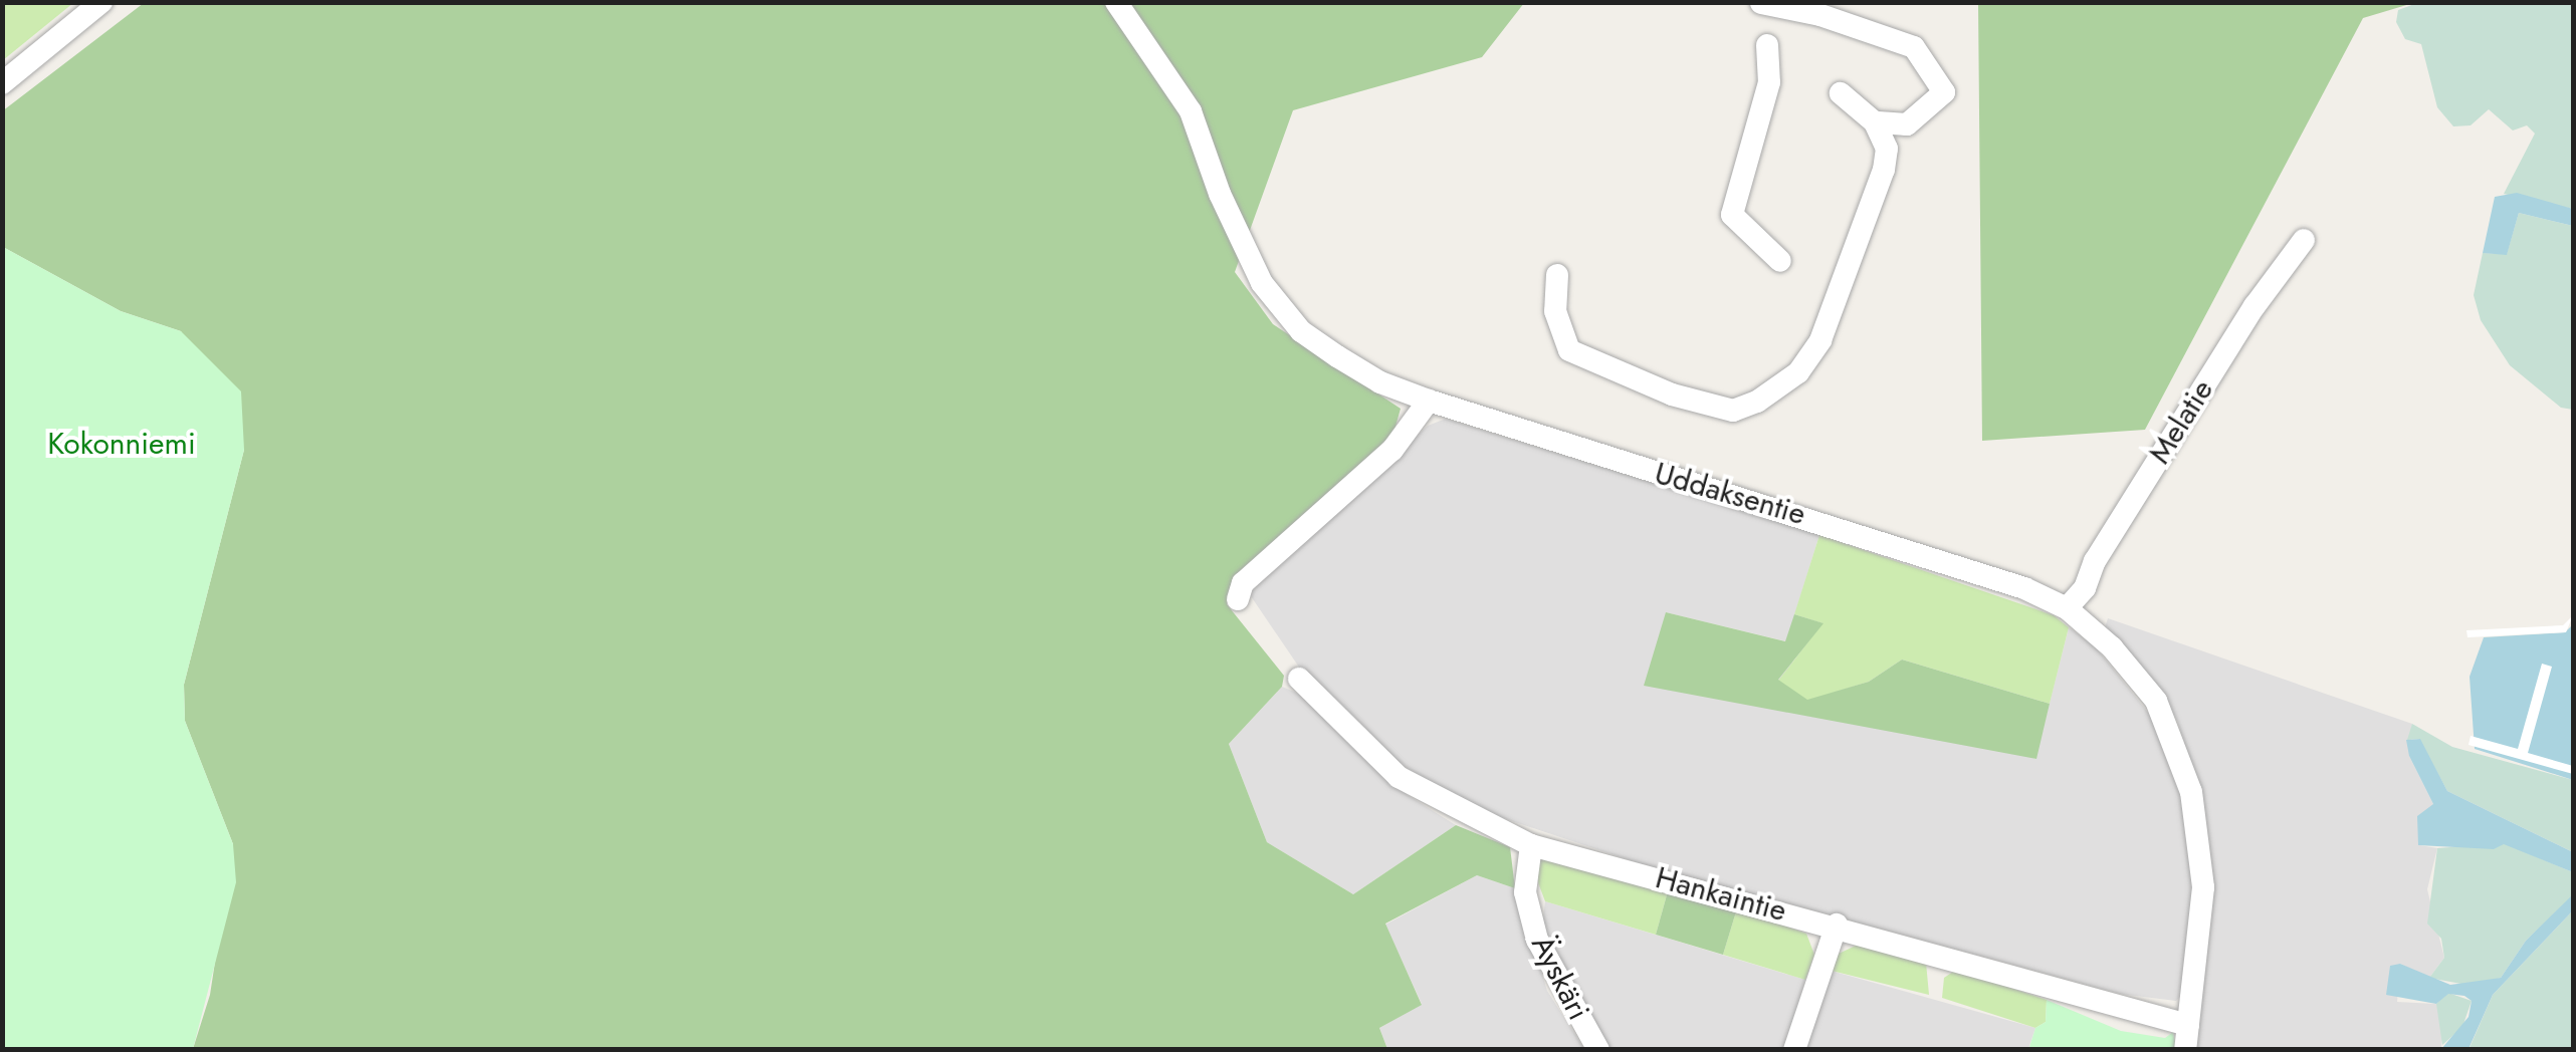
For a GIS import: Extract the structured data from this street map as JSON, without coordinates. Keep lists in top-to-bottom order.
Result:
{
  "streets": {
    "street": [
      "Melatie",
      "Uddaksentie",
      "Hankaintie",
      "Äyskäri"
    ]
  },
  "crossings": [
    ["Melatie", "Uddaksentie"],
    ["Uddaksentie", "Hankaintie"],
    ["Hankaintie", "Äyskäri"]
  ],
  "parks": ["Kokonniemi"]
}
